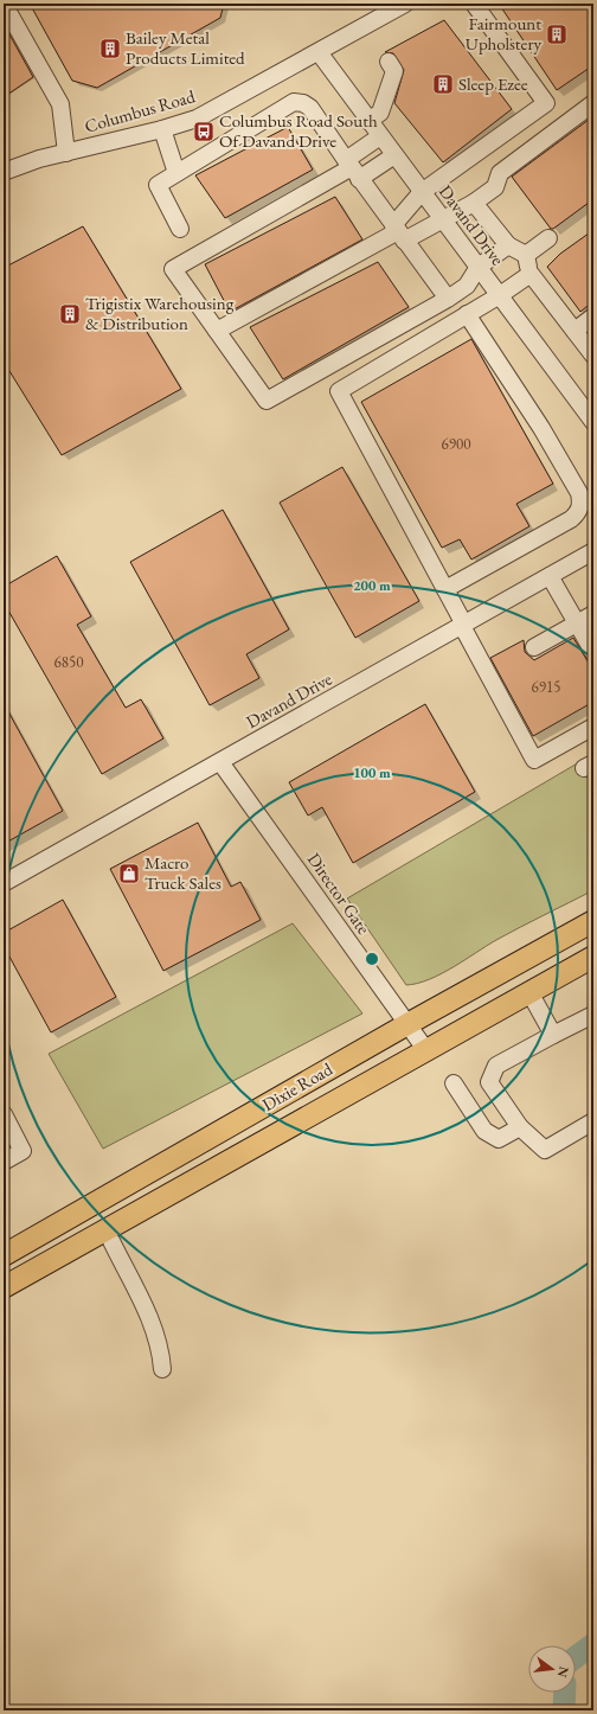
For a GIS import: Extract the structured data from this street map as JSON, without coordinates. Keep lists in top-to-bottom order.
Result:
{
  "streets": {
    "main road": ["Dixie Road"],
    "street": ["Columbus Road", "Davand Drive", "Director Gate"]
  },
  "crossings": [
    ["Columbus Road", "Davand Drive"],
    ["Davand Drive", "Director Gate"],
    ["Director Gate", "Dixie Road"]
  ],
  "places": {
    "building": [
      "Fairmount Upholstery",
      "Bailey Metal Products Limited",
      "Sleep Ezee",
      "Trigistix Warehousing & Distribution"
    ],
    "bus stop": ["Columbus Road South Of Davand Drive"],
    "shop": ["Macro Truck Sales"]
  },
  "house_numbers": ["6900", "6850", "6915"],
  "north": "right",
  "rings": ["200 m", "100 m"]
}
